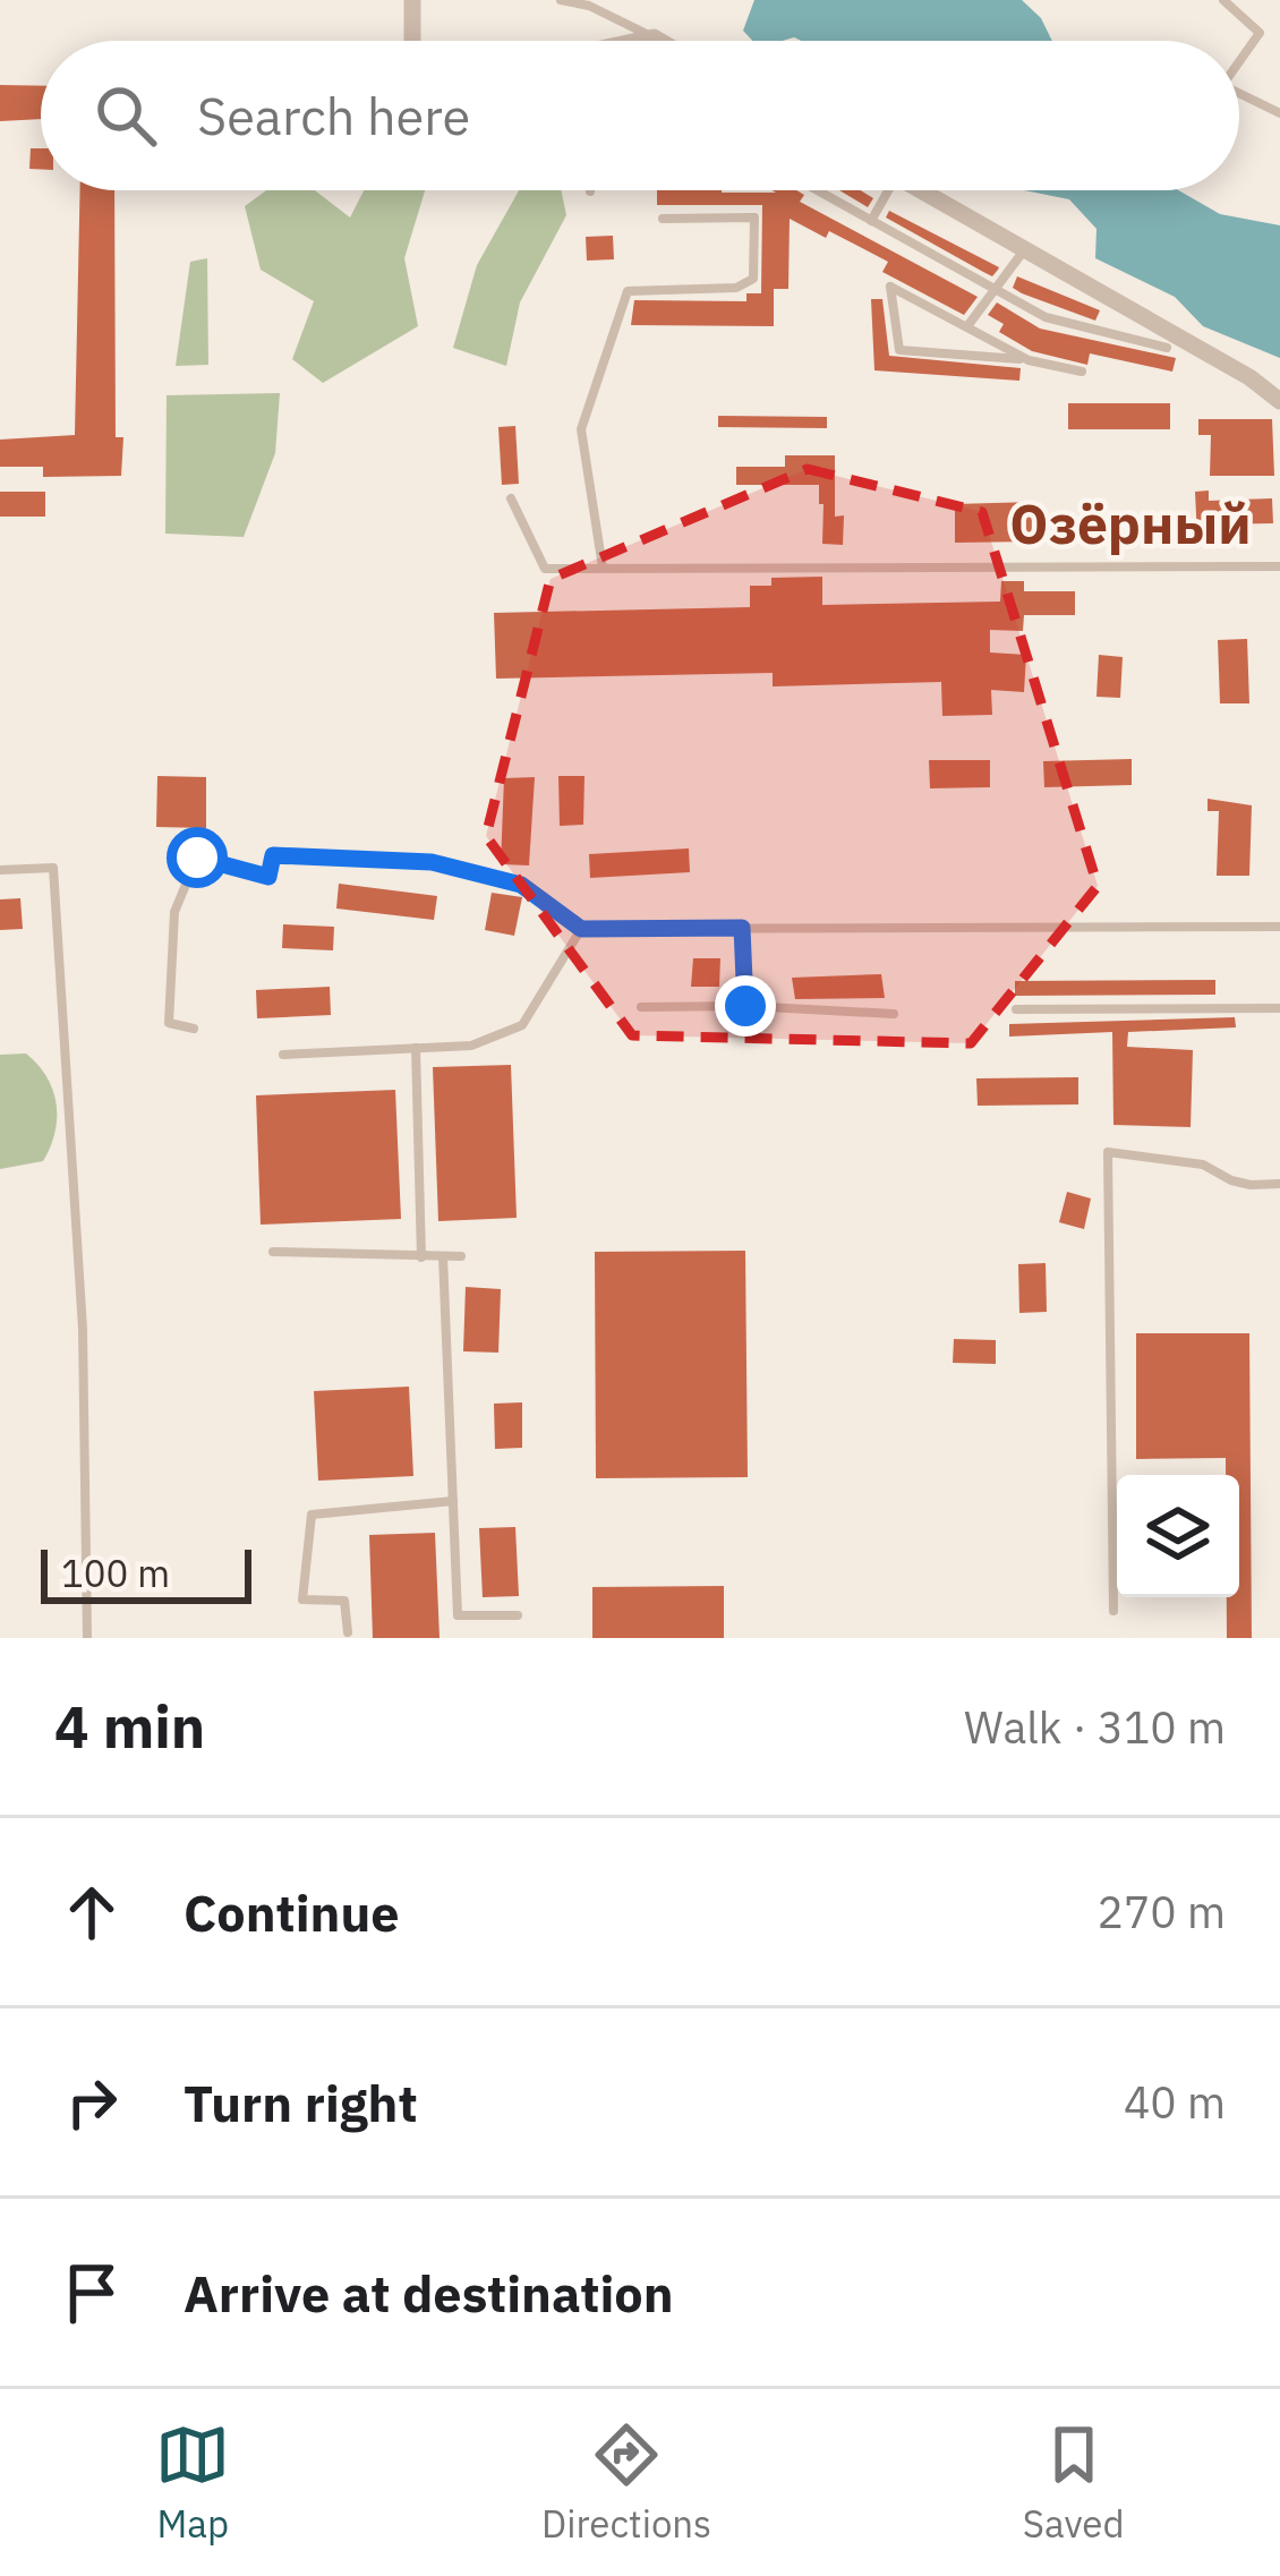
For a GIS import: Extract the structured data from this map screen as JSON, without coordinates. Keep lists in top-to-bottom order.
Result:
{
  "districts": ["Озёрный"],
  "scale_bar": "100 m",
  "page": {
    "search": "Search here",
    "scale": "100 m",
    "heading": ["4 min", "Walk · 310 m"],
    "list": [
      ["Continue", "270 m"],
      ["Turn right", "40 m"],
      "Arrive at destination"
    ],
    "nav": ["Map", "Directions", "Saved"]
  }
}
